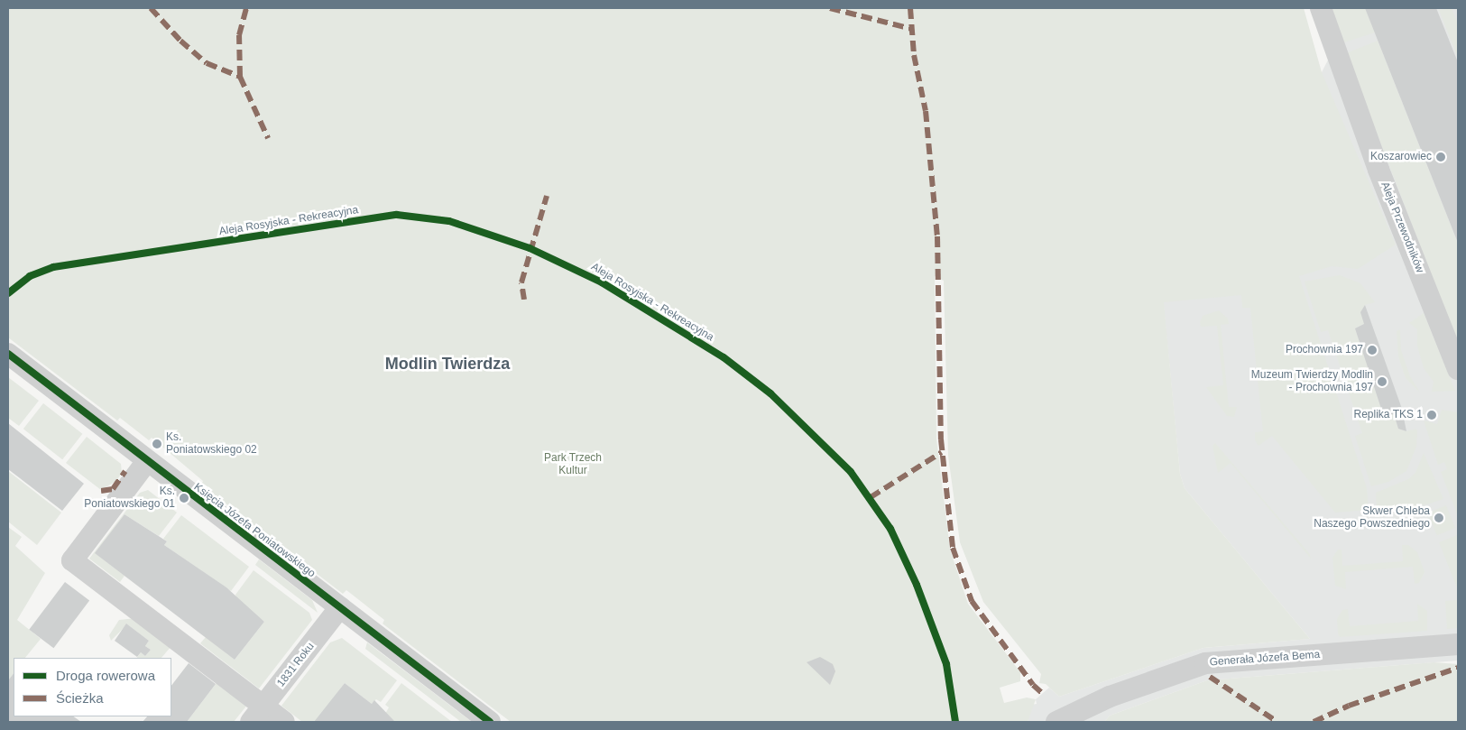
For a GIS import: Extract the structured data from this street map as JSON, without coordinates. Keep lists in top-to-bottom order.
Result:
{
  "streets": {
    "street": [
      "Aleja Przewodników",
      "Księcia Józefa Poniatowskiego",
      "Generała Józefa Bema",
      "1831 Roku"
    ],
    "cycle path": ["Aleja Rosyjska - Rekreacyjna"]
  },
  "crossings": [
    ["Księcia Józefa Poniatowskiego", "1831 Roku"]
  ],
  "districts": ["Modlin Twierdza"],
  "parks": ["Park Trzech Kultur"],
  "places": [
    "Koszarowiec",
    "Prochownia 197",
    "Muzeum Twierdzy Modlin - Prochownia 197",
    "Replika TKS 1",
    "Ks. Poniatowskiego 02",
    "Ks. Poniatowskiego 01",
    "Skwer Chleba Naszego Powszedniego"
  ],
  "legend": ["Droga rowerowa", "Ścieżka"]
}
